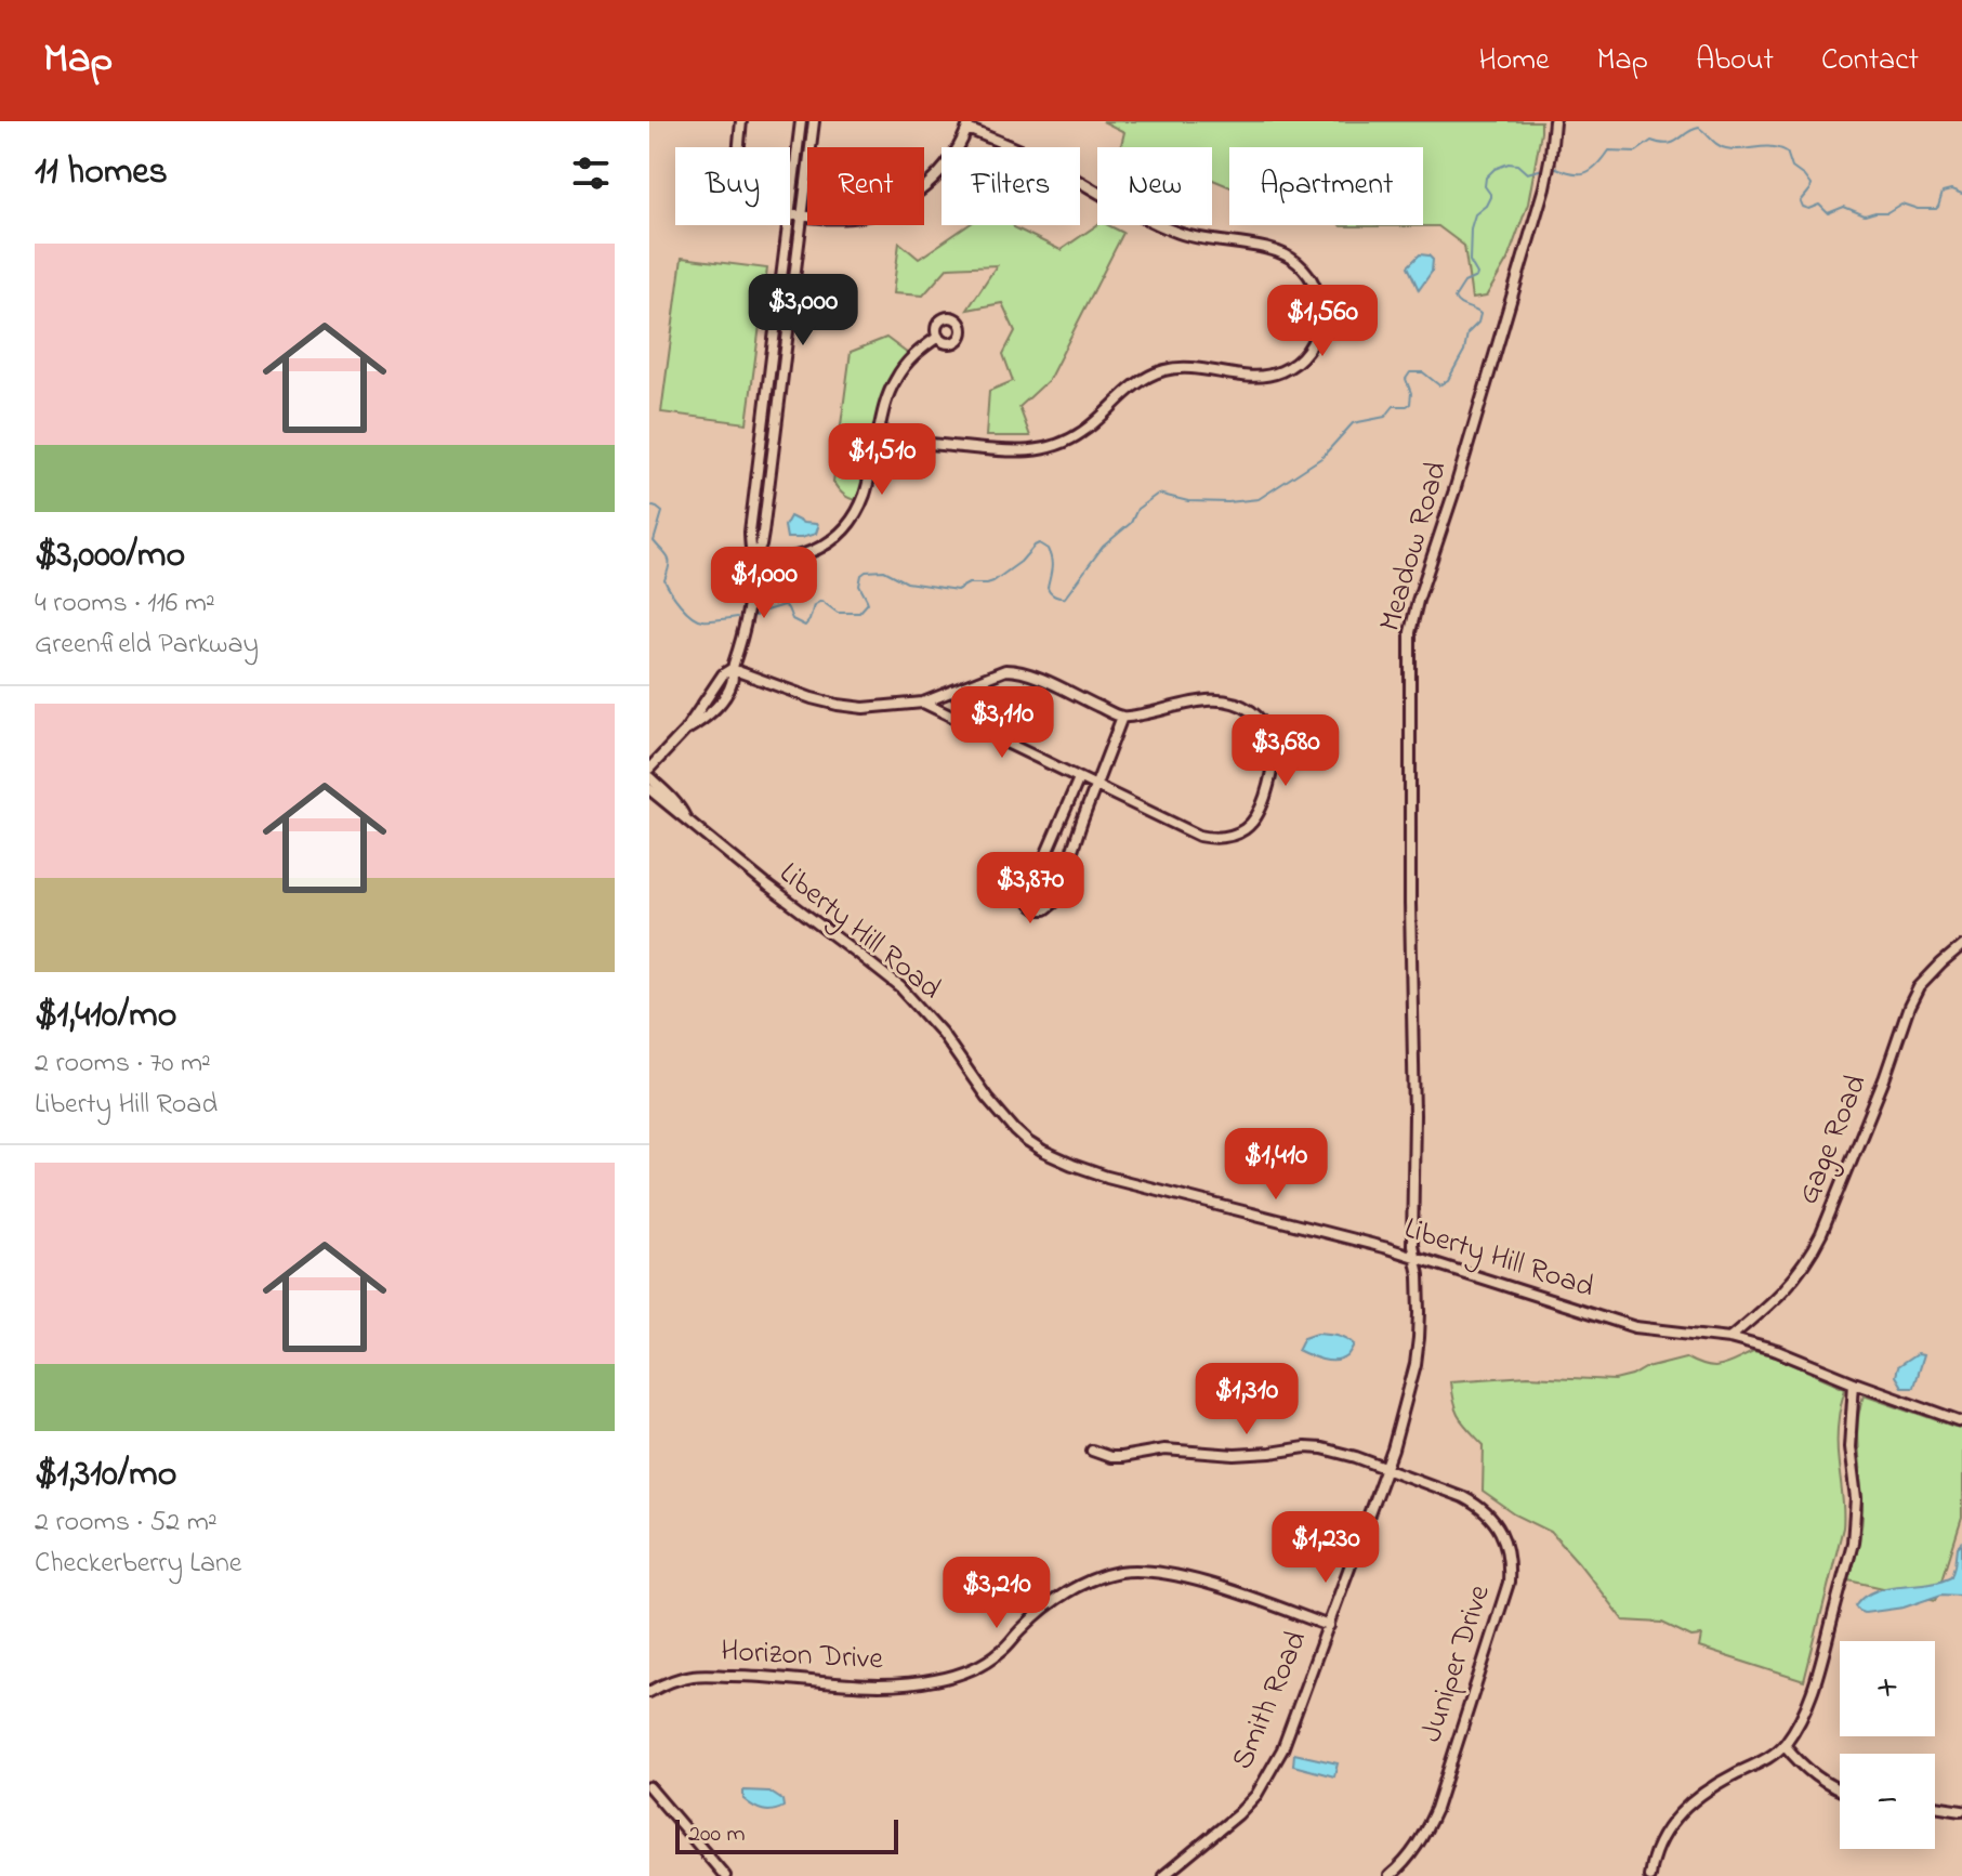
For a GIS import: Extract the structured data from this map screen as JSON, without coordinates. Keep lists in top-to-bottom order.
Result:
{
  "streets": {
    "street": [
      "Meadow Road",
      "Liberty Hill Road",
      "Gage Road",
      "Horizon Drive",
      "Juniper Drive",
      "Smith Road"
    ]
  },
  "crossings": [
    ["Meadow Road", "Liberty Hill Road"],
    ["Meadow Road", "Smith Road"],
    ["Liberty Hill Road", "Gage Road"],
    ["Liberty Hill Road", "Smith Road"],
    ["Horizon Drive", "Smith Road"],
    ["Juniper Drive", "Smith Road"]
  ],
  "scale_bar": "200 m",
  "page": {
    "header": "Map",
    "nav": [
      "Home",
      "Map",
      "About",
      "Contact"
    ],
    "heading": "11 homes",
    "chip": [
      "Buy",
      "Rent",
      "Filters",
      "New",
      "Apartment"
    ],
    "list": [
      {
        "name": "$3,000/mo",
        "note": "4 rooms · 116 m² · Greenfield Parkway"
      },
      {
        "name": "$1,410/mo",
        "note": "2 rooms · 70 m² · Liberty Hill Road"
      },
      {
        "name": "$1,310/mo",
        "note": "2 rooms · 52 m² · Checkerberry Lane"
      }
    ],
    "price": [
      "$3,000",
      "$1,560",
      "$1,510",
      "$1,000",
      "$3,110",
      "$3,680",
      "$3,870",
      "$1,410",
      "$1,310",
      "$1,230",
      "$3,210"
    ],
    "map_buttons": ["+", "−"],
    "scale": "200 m"
  }
}
